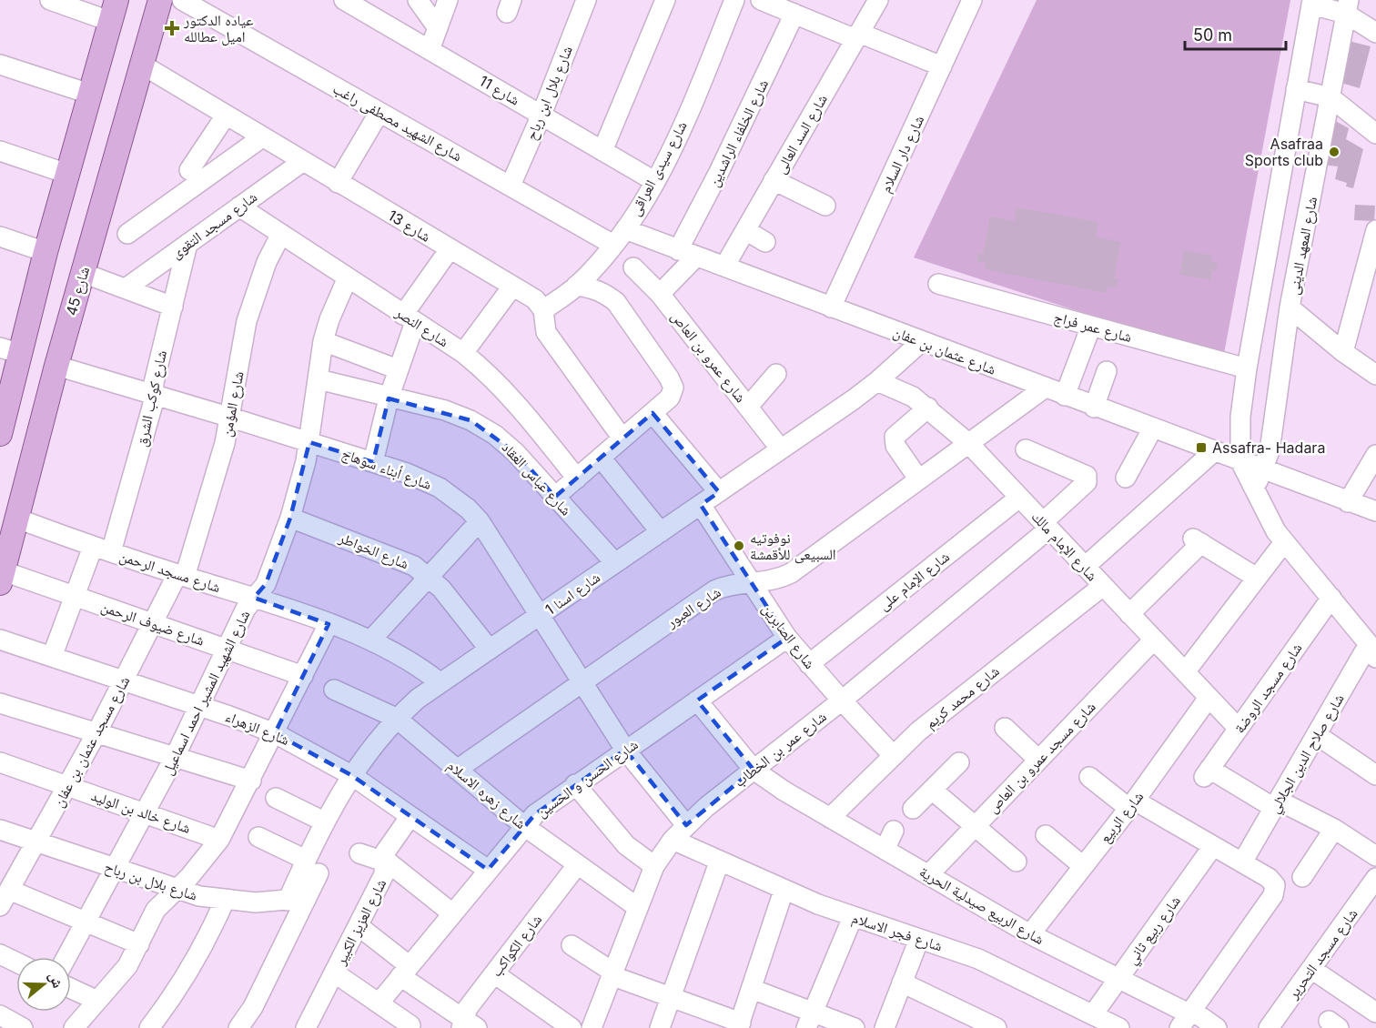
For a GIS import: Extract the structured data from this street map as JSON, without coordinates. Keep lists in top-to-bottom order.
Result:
{
  "streets": {
    "main road": ["شارع 45"],
    "street": [
      "شارع 11",
      "شارع بلال ابن رباح",
      "شارع الشهيد مصطفى راغب",
      "شارع الخلفاء الراشدين",
      "شارع السد العالى",
      "شارع دار السلام",
      "شارع سيدى العراقى",
      "شارع مسجد التقوى",
      "شارع 13",
      "شارع المعهد الدينى",
      "شارع النصر",
      "شارع عمر فراج",
      "شارع عثمان بن عفان",
      "شارع عمرو بن العاص",
      "شارع كوكب الشرق",
      "شارع المؤمن",
      "شارع أبناء سوهاج",
      "شارع عباس العقاد",
      "شارع الإمام مالك",
      "شارع الخواطر",
      "شارع مسجد الرحمن",
      "شارع الإمام على",
      "شارع اسنا 1",
      "شارع العبور",
      "شارع ضيوف الرحمن",
      "شارع الصابرين",
      "شارع مسجد الروضة",
      "شارع الشهيد المشير احمد اسماعيل",
      "شارع محمد كريم",
      "شارع الزهراء",
      "شارع مسجد عثمان بن عفان",
      "شارع عمر بن الخطاب",
      "شارع صلاح الدين الجلالي",
      "شارع مسجد عمرو بن العاص",
      "شارع الحسن و الحسين",
      "شارع زهره الاسلام",
      "شارع خالد بن الوليد",
      "شارع الربيع",
      "شارع بلال بن رباح",
      "شارع الربيع صيدلية الحرية",
      "شارع العزيز الكبير",
      "شارع ربيع ثاني",
      "شارع فجر الاسلام",
      "شارع الكواكب",
      "شارع مسجد التحرير"
    ]
  },
  "crossings": [
    ["شارع 11", "شارع بلال ابن رباح"],
    ["شارع 11", "شارع سيدى العراقى"],
    ["شارع بلال ابن رباح", "شارع الشهيد مصطفى راغب"],
    ["شارع الشهيد مصطفى راغب", "شارع سيدى العراقى"],
    ["شارع الشهيد مصطفى راغب", "شارع عثمان بن عفان"],
    ["شارع الخلفاء الراشدين", "شارع عثمان بن عفان"],
    ["شارع السد العالى", "شارع عثمان بن عفان"],
    ["شارع دار السلام", "شارع عثمان بن عفان"],
    ["شارع سيدى العراقى", "شارع 13"],
    ["شارع سيدى العراقى", "شارع عثمان بن عفان"],
    ["شارع مسجد التقوى", "شارع 13"],
    ["شارع مسجد التقوى", "شارع النصر"],
    ["شارع مسجد التقوى", "شارع كوكب الشرق"],
    ["شارع 13", "شارع 45"],
    ["شارع المعهد الدينى", "شارع عثمان بن عفان"],
    ["شارع 45", "شارع أبناء سوهاج"],
    ["شارع 45", "شارع مسجد الرحمن"],
    ["شارع 45", "شارع ضيوف الرحمن"],
    ["شارع النصر", "شارع المؤمن"],
    ["شارع النصر", "شارع الشهيد المشير احمد اسماعيل"],
    ["شارع عثمان بن عفان", "شارع اسنا 1"],
    ["شارع عثمان بن عفان", "شارع العبور"],
    ["شارع عمرو بن العاص", "شارع اسنا 1"],
    ["شارع كوكب الشرق", "شارع أبناء سوهاج"],
    ["شارع كوكب الشرق", "شارع مسجد الرحمن"],
    ["شارع كوكب الشرق", "شارع ضيوف الرحمن"],
    ["شارع كوكب الشرق", "شارع الزهراء"],
    ["شارع المؤمن", "شارع أبناء سوهاج"],
    ["شارع المؤمن", "شارع مسجد الرحمن"],
    ["شارع المؤمن", "شارع مسجد عثمان بن عفان"],
    ["شارع أبناء سوهاج", "شارع اسنا 1"],
    ["شارع أبناء سوهاج", "شارع العبور"],
    ["شارع أبناء سوهاج", "شارع الشهيد المشير احمد اسماعيل"],
    ["شارع أبناء سوهاج", "شارع عمر بن الخطاب"],
    ["شارع أبناء سوهاج", "شارع الحسن و الحسين"],
    ["شارع عباس العقاد", "شارع اسنا 1"],
    ["شارع عباس العقاد", "شارع الشهيد المشير احمد اسماعيل"],
    ["شارع الإمام مالك", "شارع الإمام على"],
    ["شارع الإمام مالك", "شارع اسنا 1"],
    ["شارع الإمام مالك", "شارع العبور"],
    ["شارع الإمام مالك", "شارع مسجد الروضة"],
    ["شارع الإمام مالك", "شارع محمد كريم"],
    ["شارع الإمام مالك", "شارع عمر بن الخطاب"],
    ["شارع الإمام مالك", "شارع مسجد عمرو بن العاص"],
    ["شارع الإمام مالك", "شارع الربيع"],
    ["شارع الخواطر", "شارع اسنا 1"],
    ["شارع الخواطر", "شارع الشهيد المشير احمد اسماعيل"],
    ["شارع مسجد الرحمن", "شارع اسنا 1"],
    ["شارع مسجد الرحمن", "شارع الشهيد المشير احمد اسماعيل"],
    ["شارع مسجد الرحمن", "شارع مسجد عثمان بن عفان"],
    ["شارع الإمام على", "شارع الصابرين"],
    ["شارع اسنا 1", "شارع الصابرين"],
    ["شارع اسنا 1", "شارع الزهراء"],
    ["شارع اسنا 1", "شارع زهره الاسلام"],
    ["شارع اسنا 1", "شارع بلال بن رباح"],
    ["شارع العبور", "شارع الصابرين"],
    ["شارع العبور", "شارع زهره الاسلام"],
    ["شارع ضيوف الرحمن", "شارع الشهيد المشير احمد اسماعيل"],
    ["شارع ضيوف الرحمن", "شارع مسجد عثمان بن عفان"],
    ["شارع الصابرين", "شارع محمد كريم"],
    ["شارع الصابرين", "شارع عمر بن الخطاب"],
    ["شارع الصابرين", "شارع الحسن و الحسين"],
    ["شارع مسجد الروضة", "شارع صلاح الدين الجلالي"],
    ["شارع الشهيد المشير احمد اسماعيل", "شارع الزهراء"],
    ["شارع الشهيد المشير احمد اسماعيل", "شارع خالد بن الوليد"],
    ["شارع الشهيد المشير احمد اسماعيل", "شارع بلال بن رباح"],
    ["شارع محمد كريم", "شارع الربيع صيدلية الحرية"],
    ["شارع الزهراء", "شارع مسجد عثمان بن عفان"],
    ["شارع الزهراء", "شارع الحسن و الحسين"],
    ["شارع الزهراء", "شارع العزيز الكبير"],
    ["شارع مسجد عثمان بن عفان", "شارع خالد بن الوليد"],
    ["شارع مسجد عثمان بن عفان", "شارع بلال بن رباح"],
    ["شارع عمر بن الخطاب", "شارع زهره الاسلام"],
    ["شارع عمر بن الخطاب", "شارع الربيع صيدلية الحرية"],
    ["شارع عمر بن الخطاب", "شارع فجر الاسلام"],
    ["شارع مسجد عمرو بن العاص", "شارع الربيع صيدلية الحرية"],
    ["شارع الحسن و الحسين", "شارع زهره الاسلام"],
    ["شارع الحسن و الحسين", "شارع الربيع صيدلية الحرية"],
    ["شارع زهره الاسلام", "شارع الكواكب"],
    ["شارع الربيع", "شارع الربيع صيدلية الحرية"],
    ["شارع الربيع صيدلية الحرية", "شارع ربيع ثاني"],
    ["شارع ربيع ثاني", "شارع فجر الاسلام"]
  ],
  "places": {
    "health": ["عياده الدكتور اميل عطالله"],
    "other": ["Asafraa Sports club", "نوفوتيه السبيعى للأقمشة"],
    "transit": ["Assafra- Hadara"]
  },
  "scale_bar": "50 m",
  "north": "right"
}
